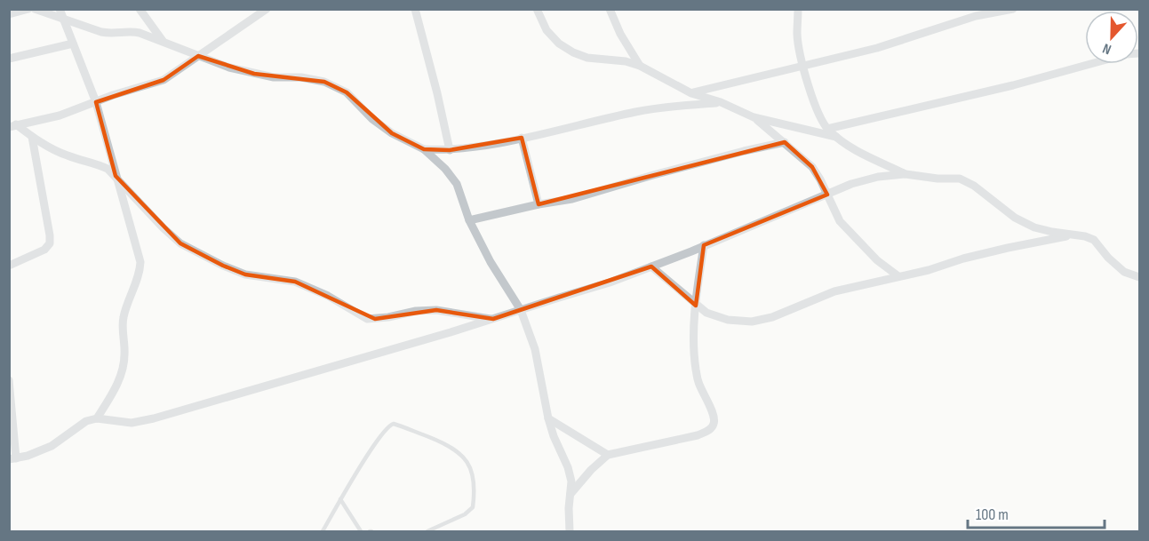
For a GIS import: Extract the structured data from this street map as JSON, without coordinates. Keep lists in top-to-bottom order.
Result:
{
  "scale_bar": "100 m",
  "north": "bottom"
}
